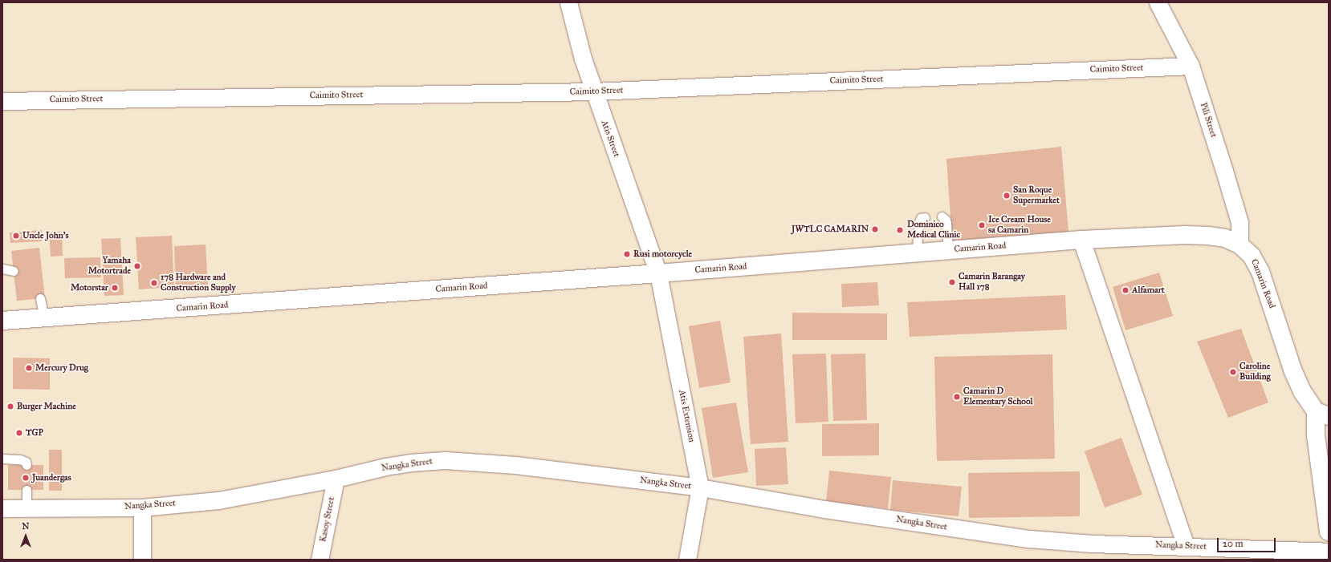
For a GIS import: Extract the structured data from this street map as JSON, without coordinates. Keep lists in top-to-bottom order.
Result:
{
  "streets": {
    "main road": ["Camarin Road"],
    "street": [
      "Caimito Street",
      "Pili Street",
      "Atis Street",
      "Atis Extension",
      "Nangka Street",
      "Kasoy Street"
    ]
  },
  "crossings": [
    ["Caimito Street", "Pili Street"],
    ["Caimito Street", "Atis Street"],
    ["Pili Street", "Camarin Road"],
    ["Atis Street", "Camarin Road"],
    ["Atis Street", "Atis Extension"],
    ["Camarin Road", "Atis Extension"],
    ["Atis Extension", "Nangka Street"],
    ["Nangka Street", "Kasoy Street"]
  ],
  "places": [
    "San Roque Supermarket",
    "Ice Cream House sa Camarin",
    "JWTLC CAMARIN",
    "Dominico Medical Clinic",
    "Uncle John's",
    "Rusi motorcycle",
    "Yamaha Motortrade",
    "Camarin Barangay Hall 178",
    "178 Hardware and Construction Supply",
    "Motorstar",
    "Alfamart",
    "Mercury Drug",
    "Caroline Building",
    "Camarin D Elementary School",
    "Burger Machine",
    "TGP",
    "Juandergas"
  ],
  "scale_bar": "20 m",
  "north": "top"
}
